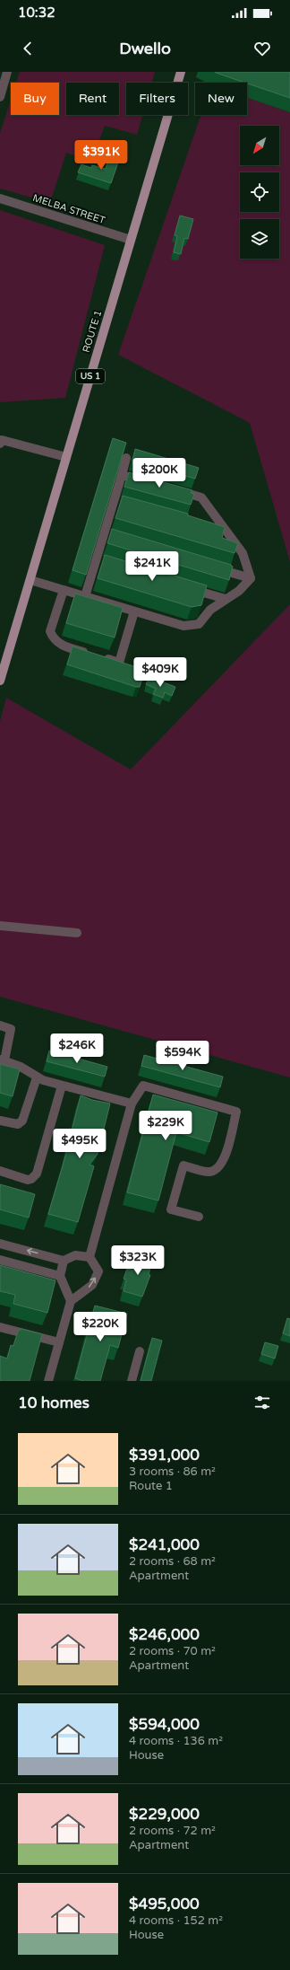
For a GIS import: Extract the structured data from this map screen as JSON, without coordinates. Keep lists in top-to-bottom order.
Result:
{
  "streets": {
    "main road": ["ROUTE 1", "US 1"],
    "street": ["MELBA STREET"]
  },
  "crossings": [
    ["MELBA STREET", "ROUTE 1"]
  ],
  "north": "bottom left",
  "page": {
    "status": "10:32",
    "header": "Dwello",
    "chip": [
      "Buy",
      "Rent",
      "Filters",
      "New"
    ],
    "price": [
      "$391K",
      "$200K",
      "$241K",
      "$409K",
      "$246K",
      "$594K",
      "$229K",
      "$495K",
      "$323K",
      "$220K"
    ],
    "heading": "10 homes",
    "list": [
      {
        "name": "$391,000",
        "note": "3 rooms · 86 m² · Route 1"
      },
      {
        "name": "$241,000",
        "note": "2 rooms · 68 m² · Apartment"
      },
      {
        "name": "$246,000",
        "note": "2 rooms · 70 m² · Apartment"
      },
      {
        "name": "$594,000",
        "note": "4 rooms · 136 m² · House"
      },
      {
        "name": "$229,000",
        "note": "2 rooms · 72 m² · Apartment"
      },
      {
        "name": "$495,000",
        "note": "4 rooms · 152 m² · House"
      }
    ]
  }
}
